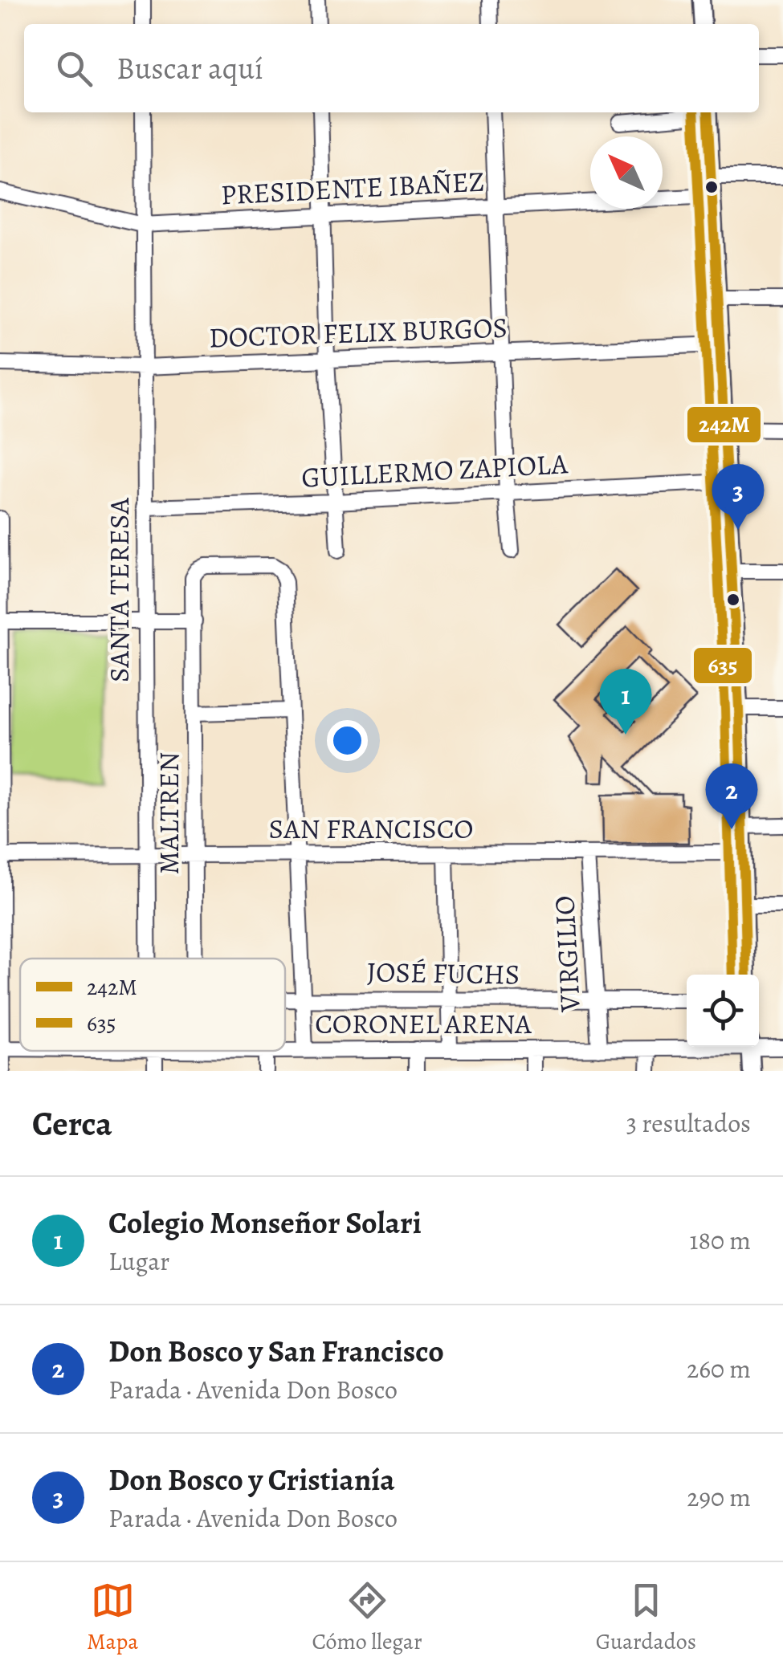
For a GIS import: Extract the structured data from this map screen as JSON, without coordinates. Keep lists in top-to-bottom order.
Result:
{
  "streets": {
    "street": [
      "PRESIDENTE IBAÑEZ",
      "DOCTOR FELIX BURGOS",
      "GUILLERMO ZAPIOLA",
      "SANTA TERESA",
      "MALTREN",
      "SAN FRANCISCO",
      "VIRGILIO",
      "JOSÉ FUCHS",
      "CORONEL ARENA"
    ]
  },
  "crossings": [
    ["PRESIDENTE IBAÑEZ", "SANTA TERESA"],
    ["DOCTOR FELIX BURGOS", "SANTA TERESA"],
    ["GUILLERMO ZAPIOLA", "SANTA TERESA"],
    ["SANTA TERESA", "SAN FRANCISCO"],
    ["MALTREN", "SAN FRANCISCO"],
    ["SAN FRANCISCO", "VIRGILIO"],
    ["VIRGILIO", "JOSÉ FUCHS"],
    ["VIRGILIO", "CORONEL ARENA"]
  ],
  "lines": ["transit line 242M", "transit line 635"],
  "legend": ["242M", "635"],
  "north": "top left",
  "page": {
    "search": "Buscar aquí",
    "pins": ["3", "1", "2"],
    "heading": ["Cerca", "3 resultados"],
    "list": [
      {
        "mark": "1",
        "name": "Colegio Monseñor Solari",
        "note": "Lugar",
        "value": "180 m"
      },
      {
        "mark": "2",
        "name": "Don Bosco y San Francisco",
        "note": "Parada · Avenida Don Bosco",
        "value": "260 m"
      },
      {
        "mark": "3",
        "name": "Don Bosco y Cristianía",
        "note": "Parada · Avenida Don Bosco",
        "value": "290 m"
      }
    ],
    "nav": ["Mapa", "Cómo llegar", "Guardados"]
  }
}
